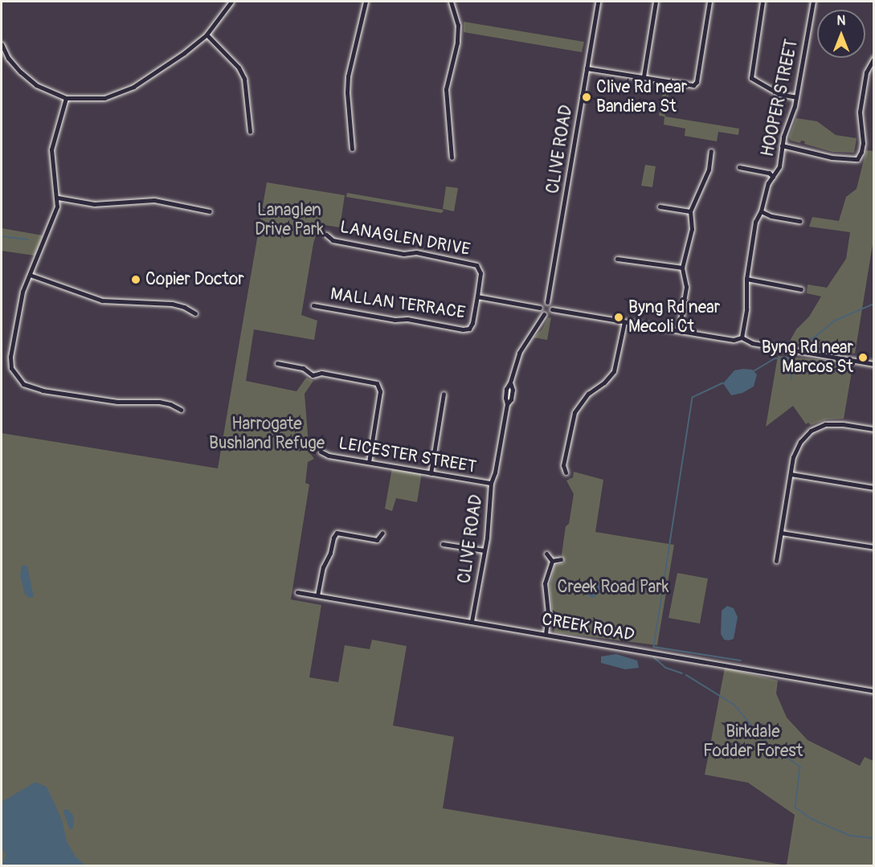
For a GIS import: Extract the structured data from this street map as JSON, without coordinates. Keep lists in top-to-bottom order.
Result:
{
  "streets": {
    "street": [
      "HOOPER STREET",
      "CLIVE ROAD",
      "LANAGLEN DRIVE",
      "MALLAN TERRACE",
      "LEICESTER STREET",
      "CREEK ROAD"
    ]
  },
  "crossings": [
    ["CLIVE ROAD", "MALLAN TERRACE"],
    ["CLIVE ROAD", "LEICESTER STREET"],
    ["CLIVE ROAD", "CREEK ROAD"],
    ["LANAGLEN DRIVE", "MALLAN TERRACE"]
  ],
  "parks": [
    "Lanaglen Drive Park",
    "Harrogate Bushland Refuge",
    "Creek Road Park",
    "Birkdale Fodder Forest"
  ],
  "places": [
    "Clive Rd near Bandiera St",
    "Copier Doctor",
    "Byng Rd near Mecoli Ct",
    "Byng Rd near Marcos St"
  ],
  "north": "top"
}
